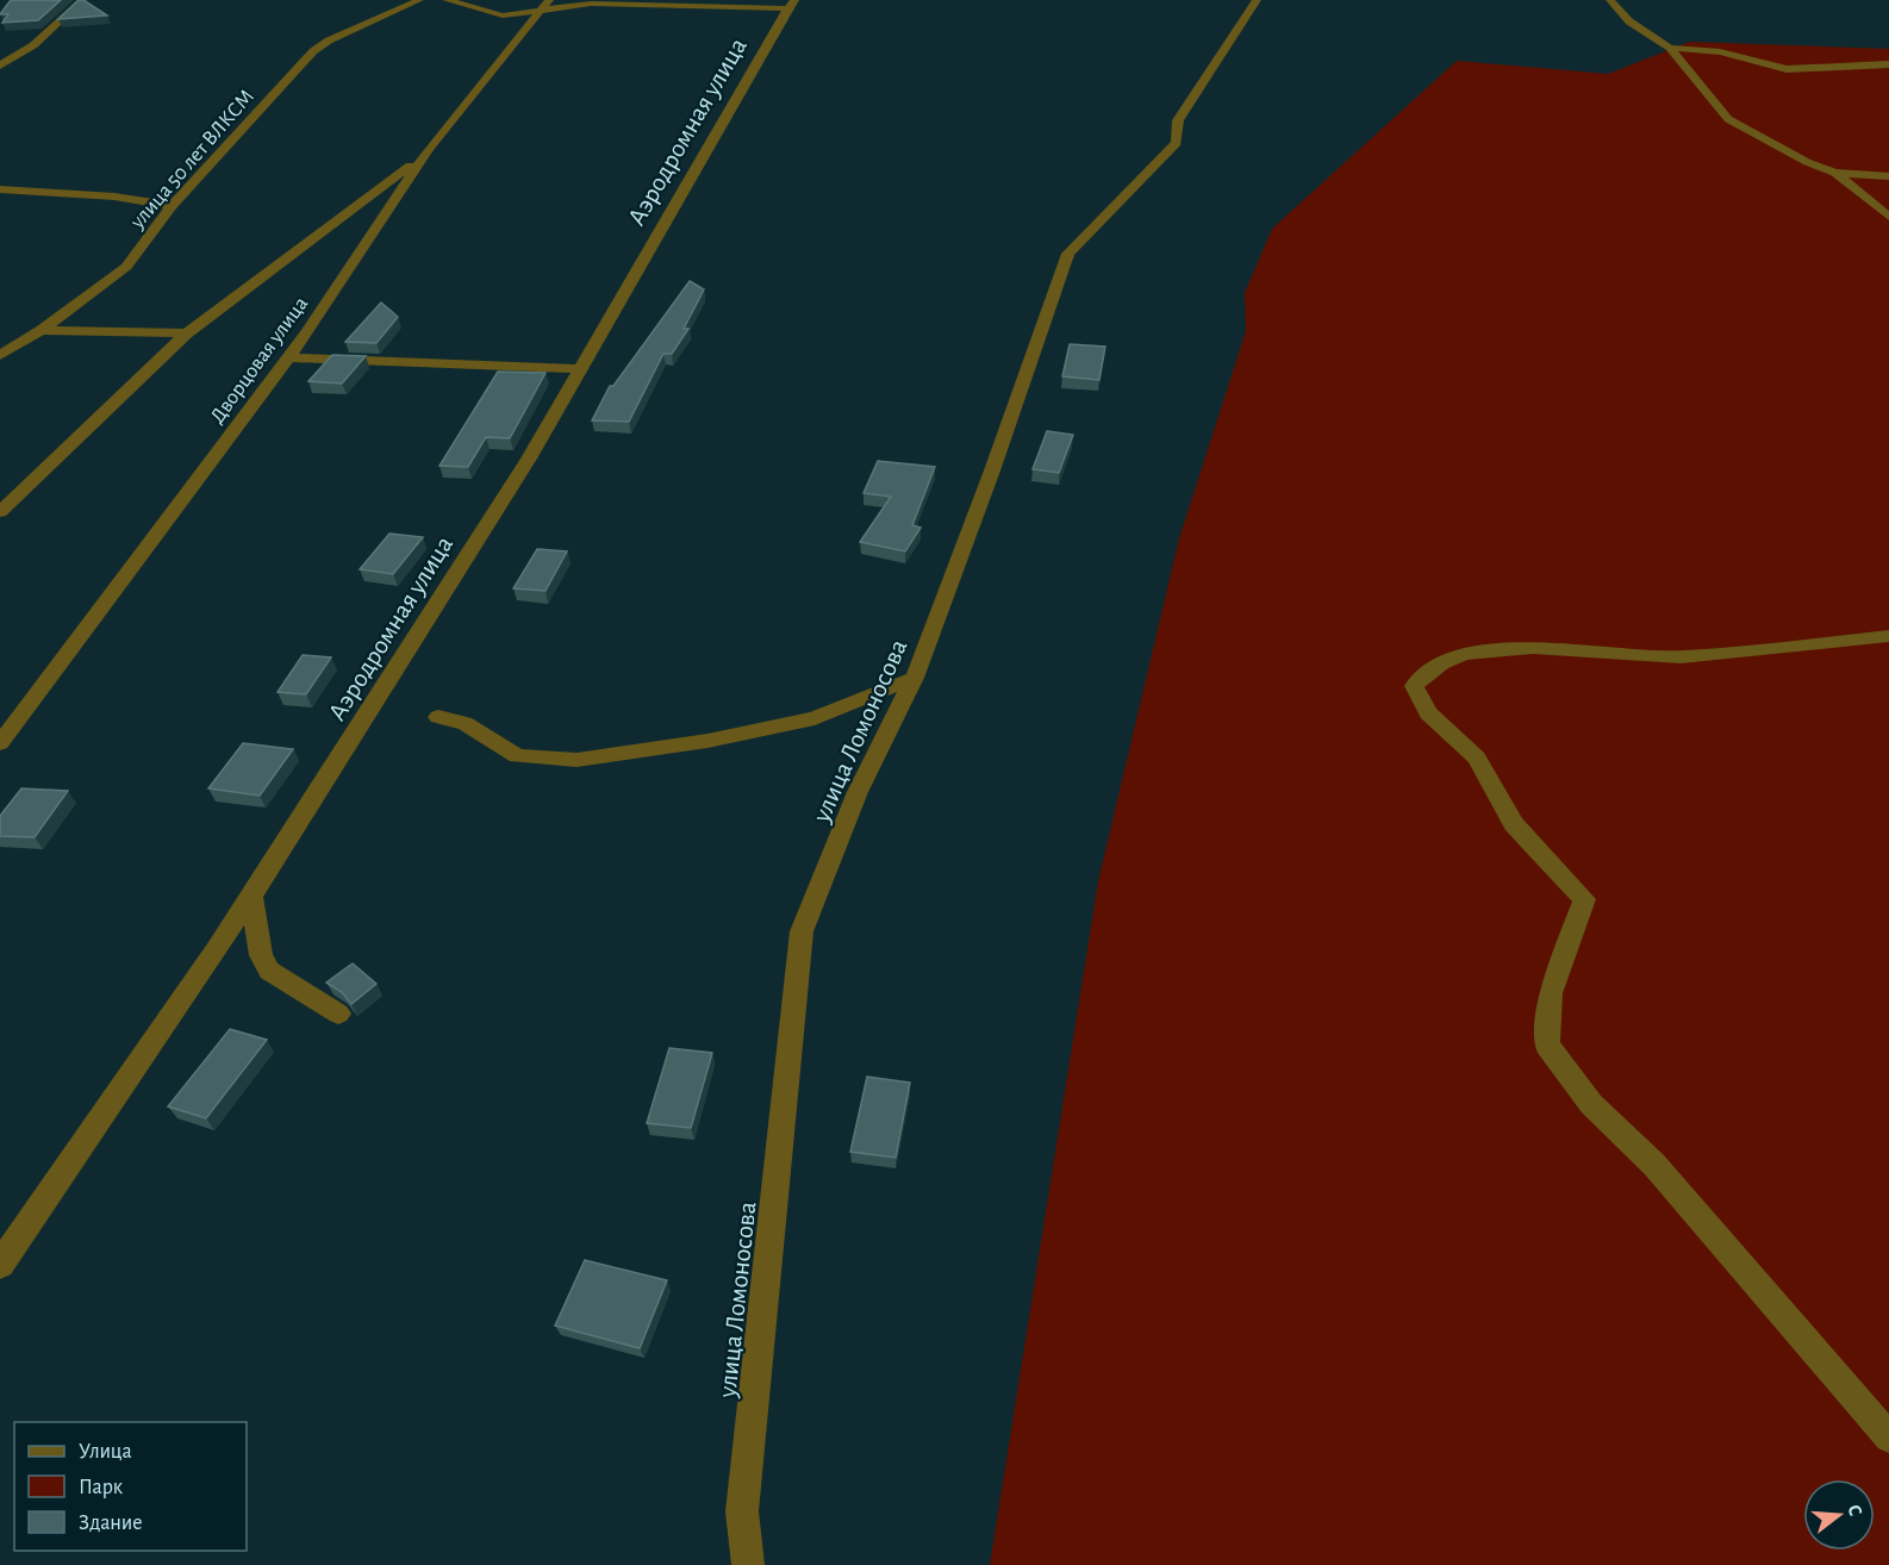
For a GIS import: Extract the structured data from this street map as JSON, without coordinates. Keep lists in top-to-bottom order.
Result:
{
  "streets": {
    "street": [
      "Аэродромная улица",
      "улица 50 лет ВЛКСМ",
      "Дворцовая улица",
      "улица Ломоносова"
    ]
  },
  "legend": ["Улица", "Парк", "Здание"],
  "north": "right"
}
